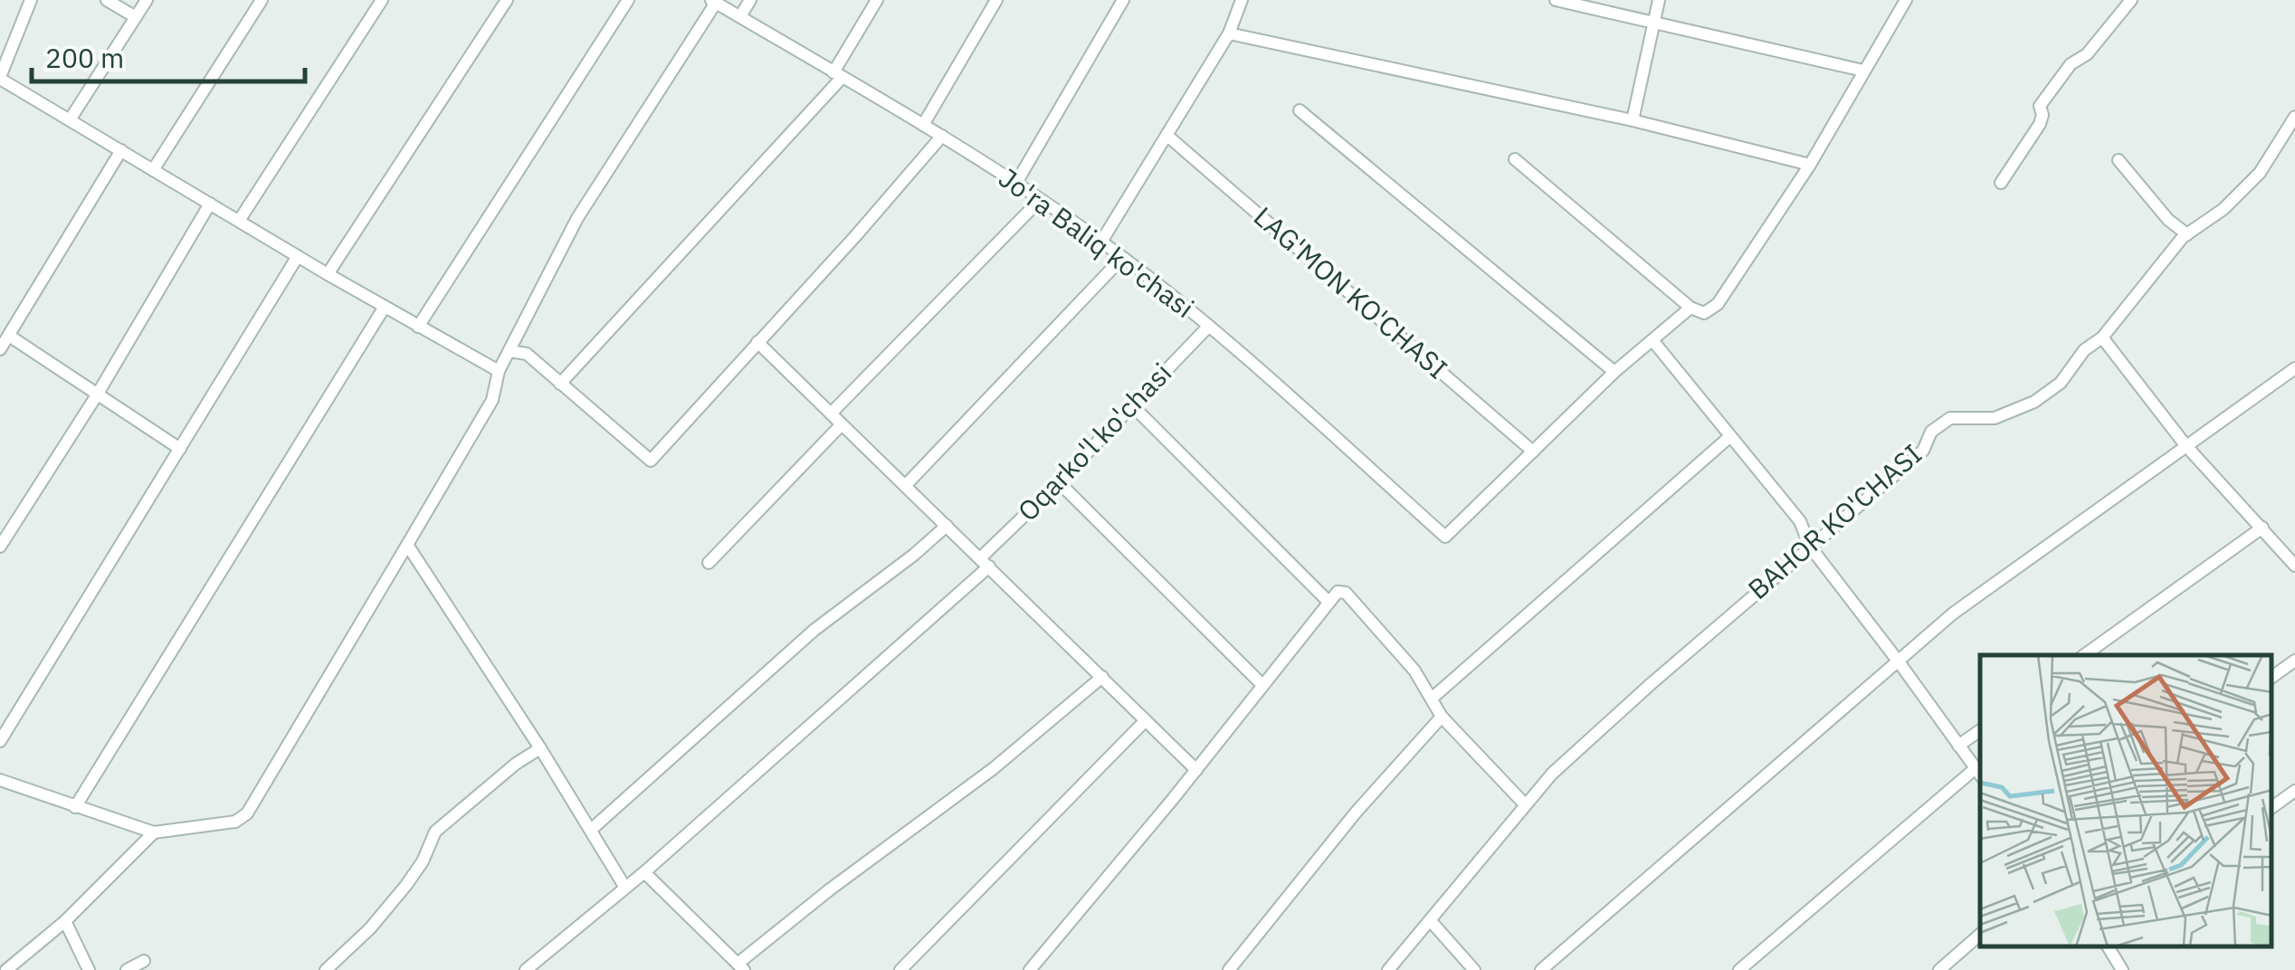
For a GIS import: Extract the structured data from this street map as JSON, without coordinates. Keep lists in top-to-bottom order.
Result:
{
  "streets": {
    "street": [
      "Jo'ra Baliq ko'chasi",
      "LAG'MON KO'CHASI",
      "Oqarko'l ko'chasi",
      "BAHOR KO'CHASI"
    ]
  },
  "crossings": [
    ["Jo'ra Baliq ko'chasi", "LAG'MON KO'CHASI"],
    ["Jo'ra Baliq ko'chasi", "Oqarko'l ko'chasi"]
  ],
  "scale_bar": "200 m"
}
